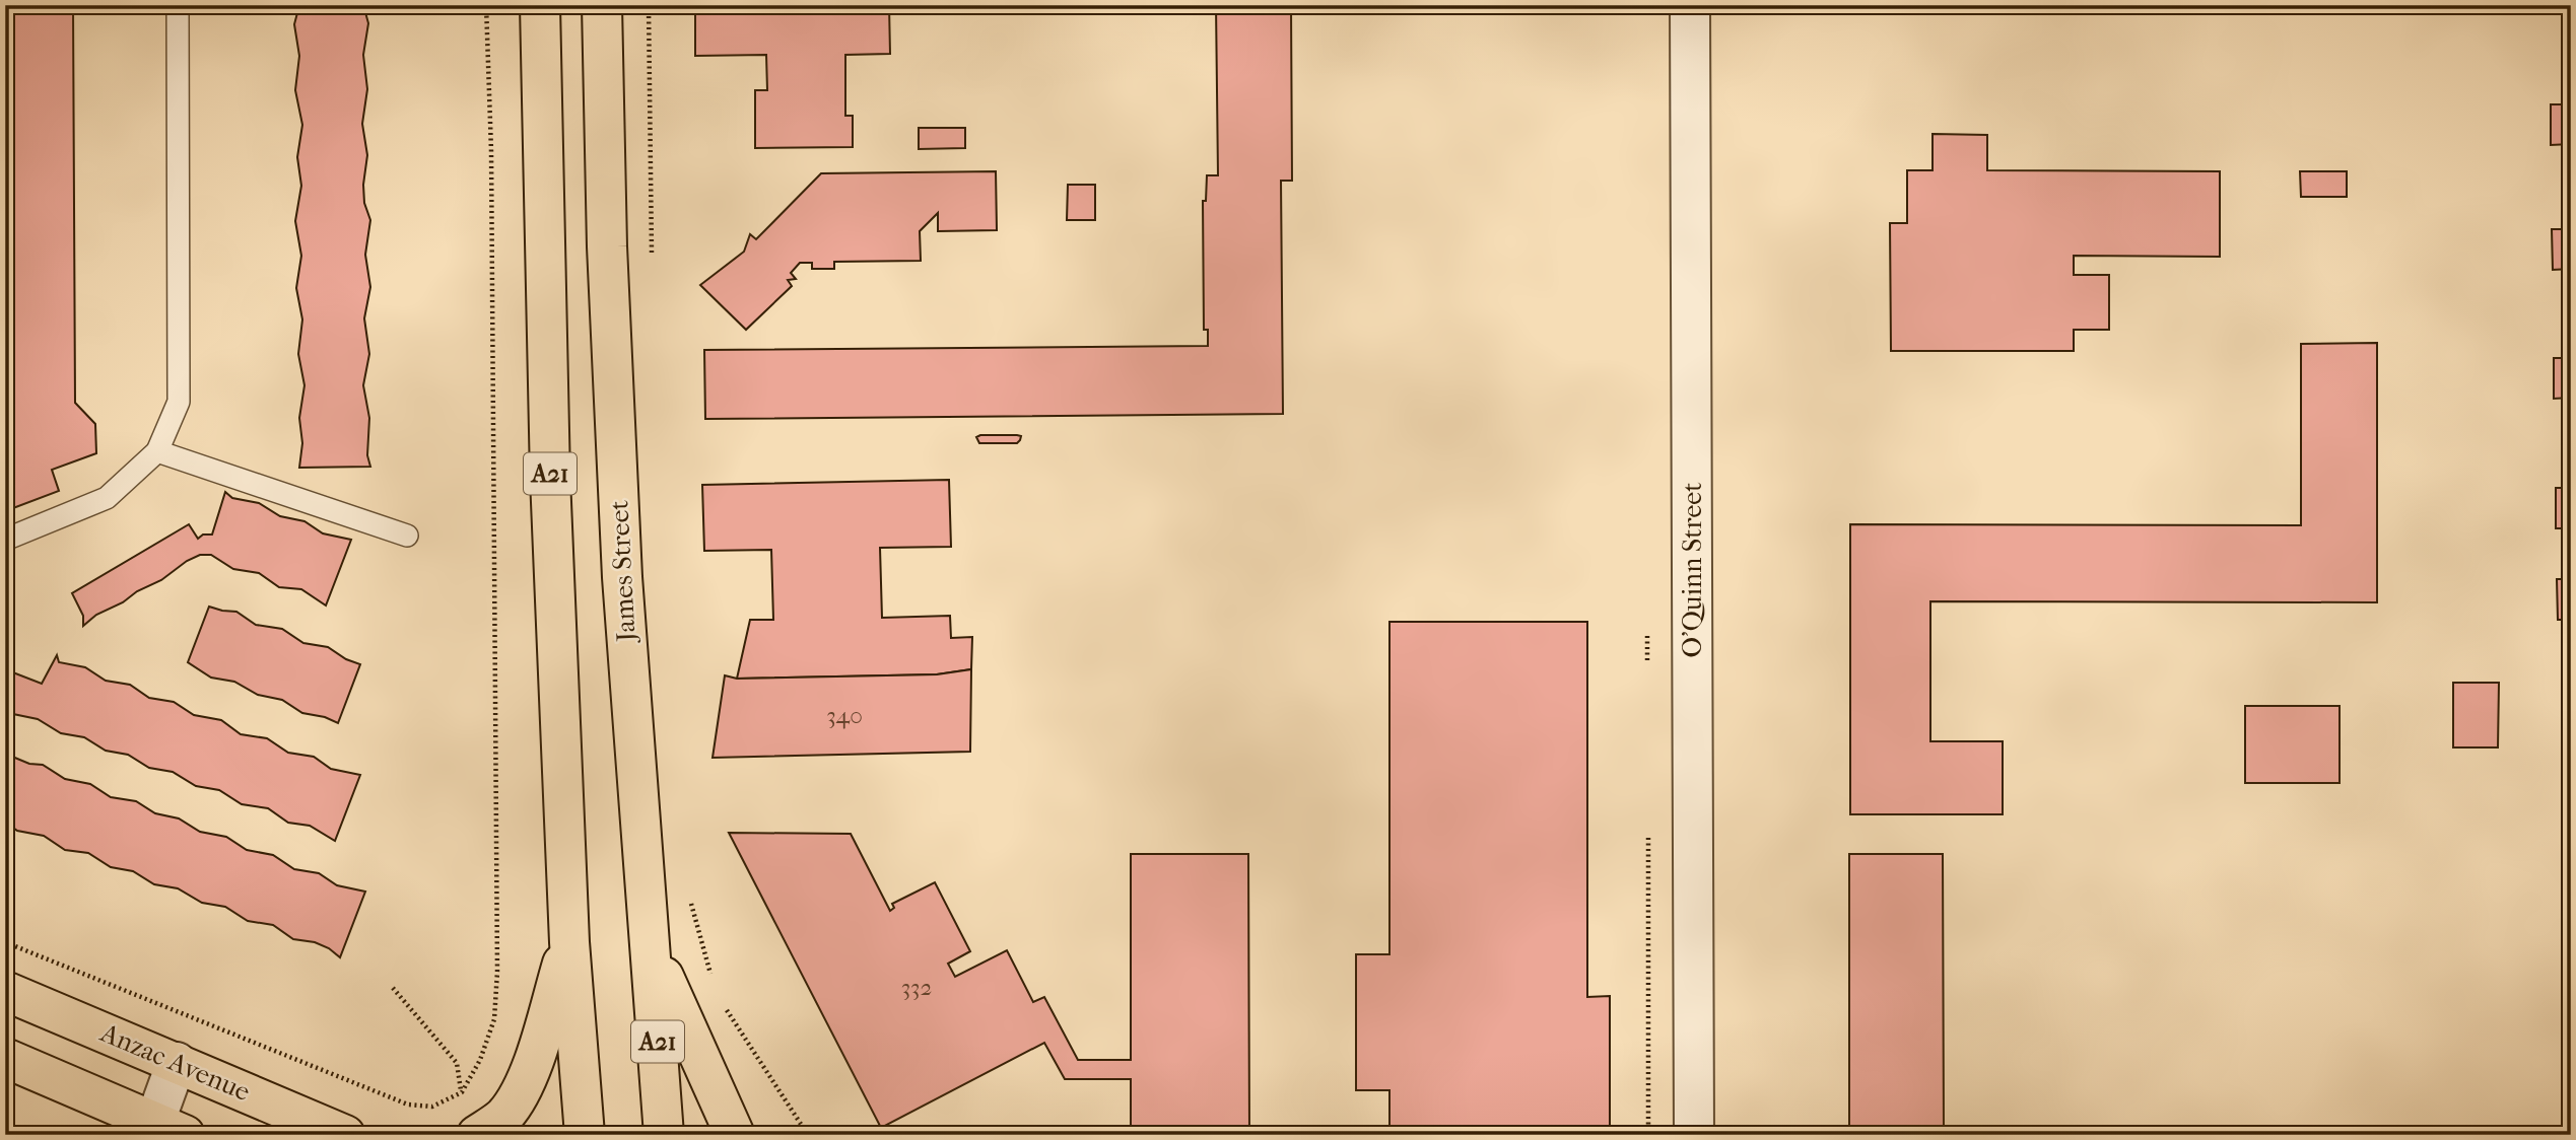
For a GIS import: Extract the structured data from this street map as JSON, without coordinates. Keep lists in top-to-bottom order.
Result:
{
  "streets": {
    "main road": ["A21", "James Street", "Anzac Avenue"],
    "street": ["O'Quinn Street"]
  },
  "house_numbers": ["340", "332"]
}
